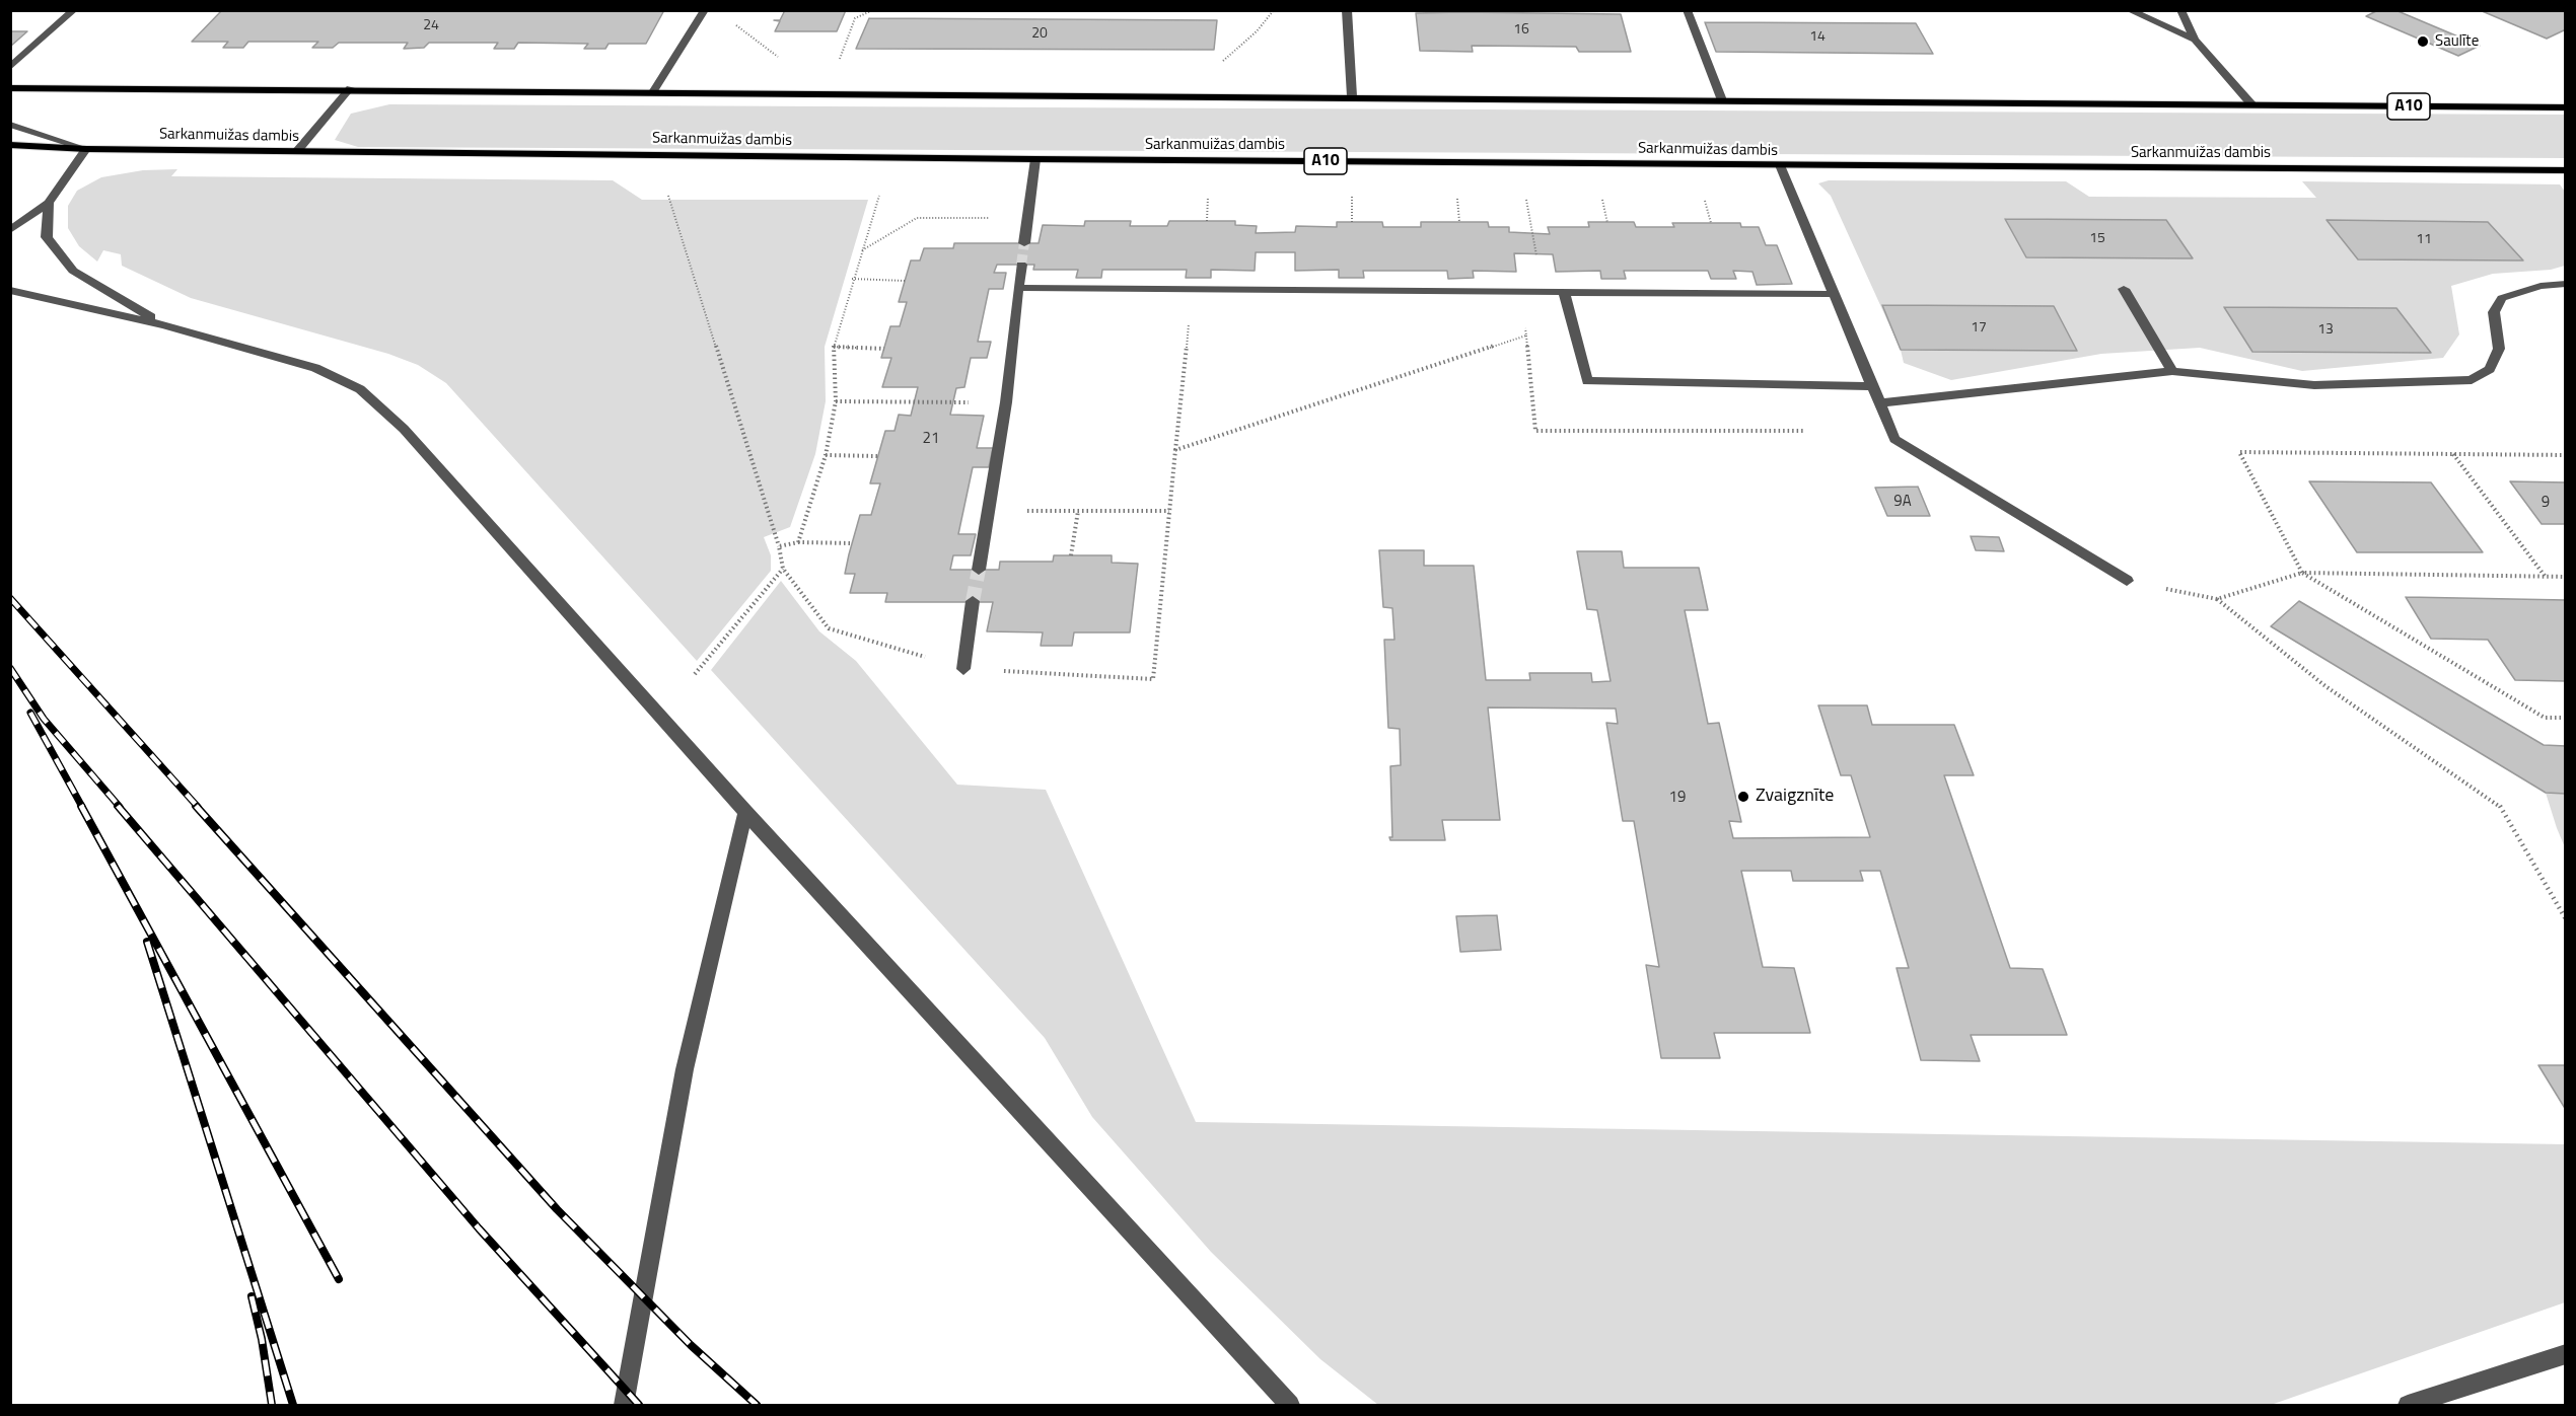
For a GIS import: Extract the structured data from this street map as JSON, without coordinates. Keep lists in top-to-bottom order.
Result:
{
  "streets": {
    "main road": ["A10", "Sarkanmuižas dambis"]
  },
  "places": ["Saulīte", "Zvaigznīte"],
  "house_numbers": [
    "24",
    "16",
    "20",
    "14",
    "15",
    "11",
    "17",
    "13",
    "21",
    "9A",
    "9",
    "19"
  ]
}
